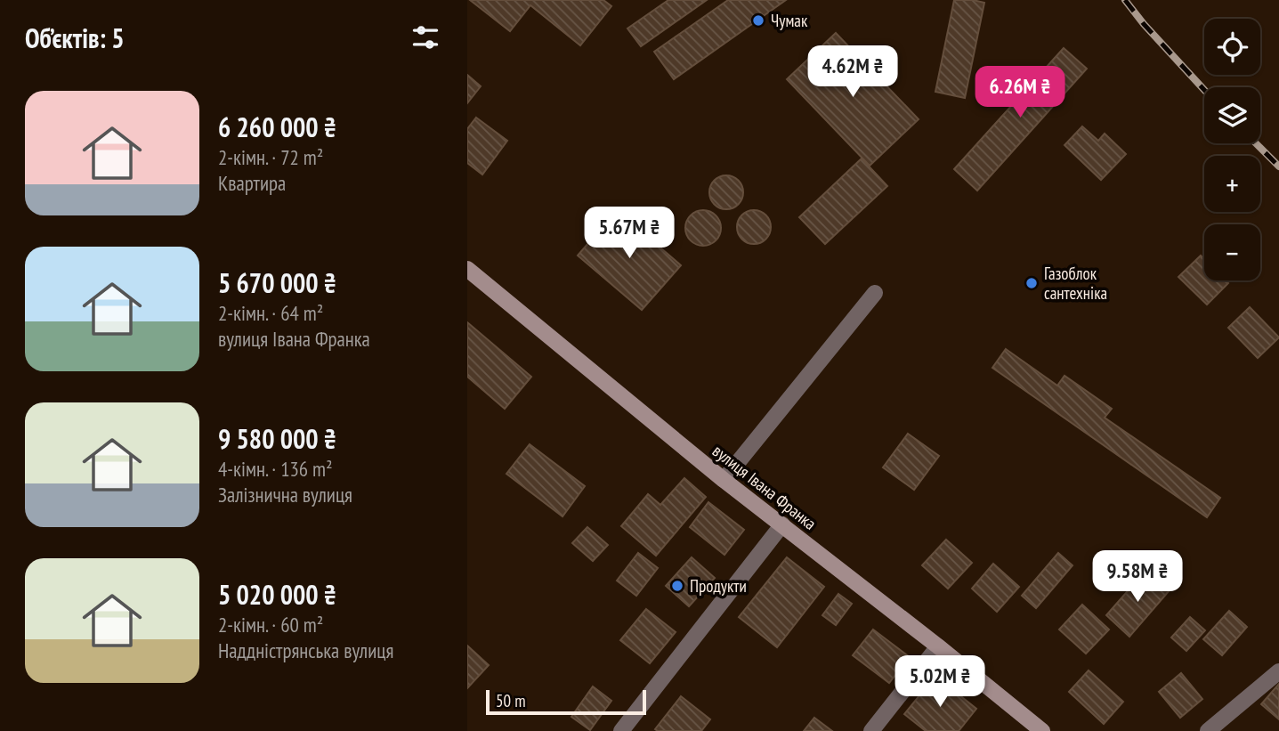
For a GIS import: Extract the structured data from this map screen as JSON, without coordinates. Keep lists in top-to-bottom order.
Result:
{
  "streets": {
    "main road": ["вулиця Івана Франка"]
  },
  "places": ["Чумак", "Газоблок сантехніка", "Продукти"],
  "scale_bar": "50 m",
  "page": {
    "heading": "Об’єктів: 5",
    "map_buttons": ["+", "−"],
    "price": [
      "4.62M ₴",
      "6.26M ₴",
      "5.67M ₴",
      "9.58M ₴",
      "5.02M ₴"
    ],
    "list": [
      {
        "name": "6 260 000 ₴",
        "note": "2-кімн. · 72 m² · Квартира"
      },
      {
        "name": "5 670 000 ₴",
        "note": "2-кімн. · 64 m² · вулиця Івана Франка"
      },
      {
        "name": "9 580 000 ₴",
        "note": "4-кімн. · 136 m² · Залізнична вулиця"
      },
      {
        "name": "5 020 000 ₴",
        "note": "2-кімн. · 60 m² · Наддністрянська вулиця"
      }
    ],
    "scale": "50 m"
  }
}
